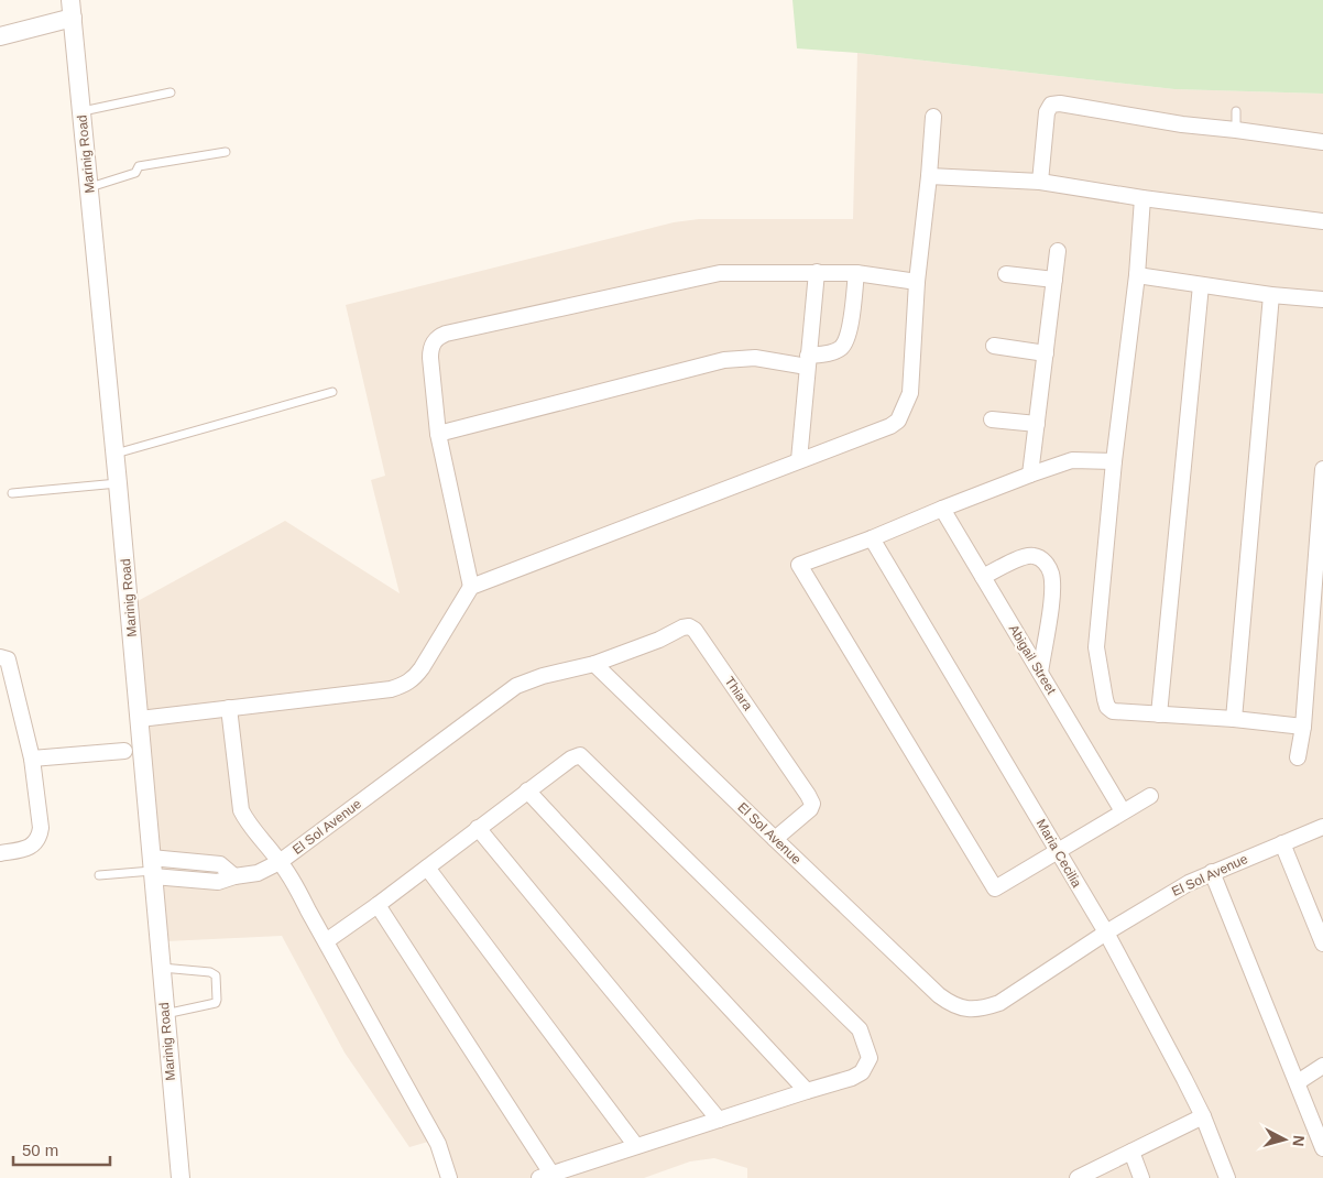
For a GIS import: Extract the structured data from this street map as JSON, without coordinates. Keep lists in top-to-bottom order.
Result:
{
  "streets": {
    "street": [
      "Marinig Road",
      "Abigail Street",
      "Thiara",
      "El Sol Avenue",
      "Maria Cecilia"
    ]
  },
  "crossings": [
    ["Marinig Road", "El Sol Avenue"],
    ["Thiara", "El Sol Avenue"],
    ["El Sol Avenue", "Maria Cecilia"]
  ],
  "scale_bar": "50 m",
  "north": "right"
}
